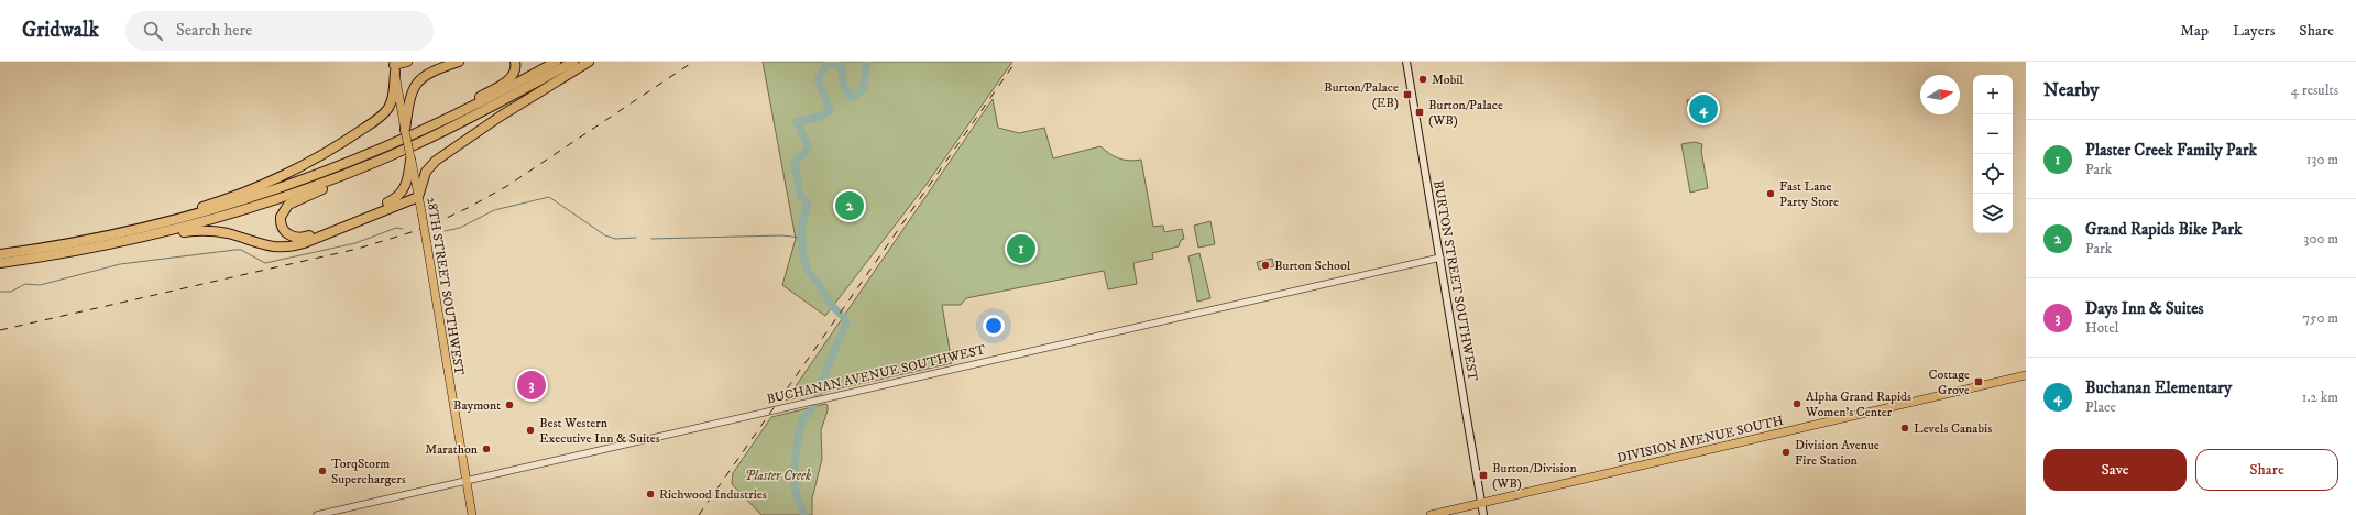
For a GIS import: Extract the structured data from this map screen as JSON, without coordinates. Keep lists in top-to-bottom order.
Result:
{
  "streets": {
    "main road": ["BURTON STREET SOUTHWEST", "28TH STREET SOUTHWEST", "DIVISION AVENUE SOUTH"],
    "street": ["BUCHANAN AVENUE SOUTHWEST"]
  },
  "crossings": [
    ["BURTON STREET SOUTHWEST", "BUCHANAN AVENUE SOUTHWEST"],
    ["BURTON STREET SOUTHWEST", "DIVISION AVENUE SOUTH"],
    ["28TH STREET SOUTHWEST", "BUCHANAN AVENUE SOUTHWEST"]
  ],
  "parks": ["Plaster Creek"],
  "places": {
    "other": [
      "Mobil",
      "Fast Lane Party Store",
      "Burton School",
      "Alpha Grand Rapids Women's Center",
      "Baymont",
      "Levels Canabis",
      "Best Western Executive Inn & Suites",
      "Marathon",
      "Division Avenue Fire Station",
      "TorqStorm Superchargers",
      "Richwood Industries"
    ],
    "transit": [
      "Burton/Palace (EB)",
      "Burton/Palace (WB)",
      "Cottage Grove",
      "Burton/Division (WB)"
    ]
  },
  "north": "right",
  "page": {
    "header": "Gridwalk",
    "search": "Search here",
    "nav": ["Map", "Layers", "Share"],
    "heading": ["Nearby", "4 results"],
    "map_buttons": ["+", "−"],
    "pins": [
      "4",
      "2",
      "1",
      "3"
    ],
    "list": [
      {
        "mark": "1",
        "name": "Plaster Creek Family Park",
        "note": "Park",
        "value": "130 m"
      },
      {
        "mark": "2",
        "name": "Grand Rapids Bike Park",
        "note": "Park",
        "value": "300 m"
      },
      {
        "mark": "3",
        "name": "Days Inn & Suites",
        "note": "Hotel",
        "value": "750 m"
      },
      {
        "mark": "4",
        "name": "Buchanan Elementary",
        "note": "Place",
        "value": "1.2 km"
      }
    ],
    "buttons": ["Save", "Share"]
  }
}
